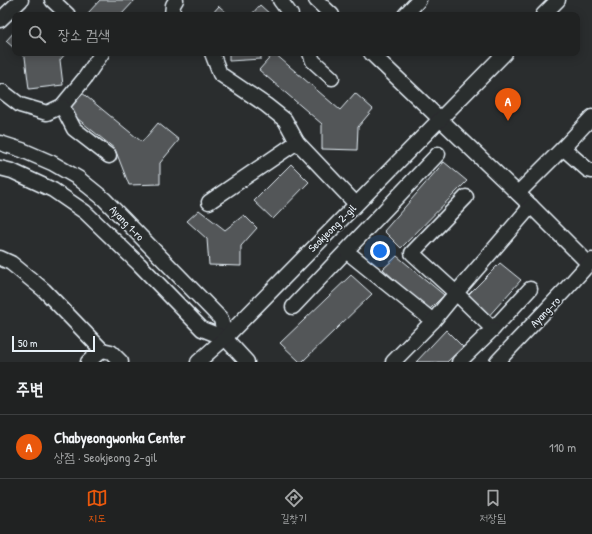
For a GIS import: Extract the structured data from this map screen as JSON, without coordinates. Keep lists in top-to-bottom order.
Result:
{
  "streets": {
    "street": ["Ayang 1-ro", "Seokjeong 2-gil", "Ayang-ro"]
  },
  "crossings": [
    ["Ayang 1-ro", "Seokjeong 2-gil"]
  ],
  "scale_bar": "50 m",
  "page": {
    "search": "장소 검색",
    "pins": "A",
    "scale": "50 m",
    "heading": "주변",
    "list": [
      {
        "mark": "A",
        "name": "Chabyeongwonka Center",
        "note": "상점 · Seokjeong 2-gil",
        "value": "110 m"
      }
    ],
    "nav": ["지도", "길찾기", "저장됨"]
  }
}
